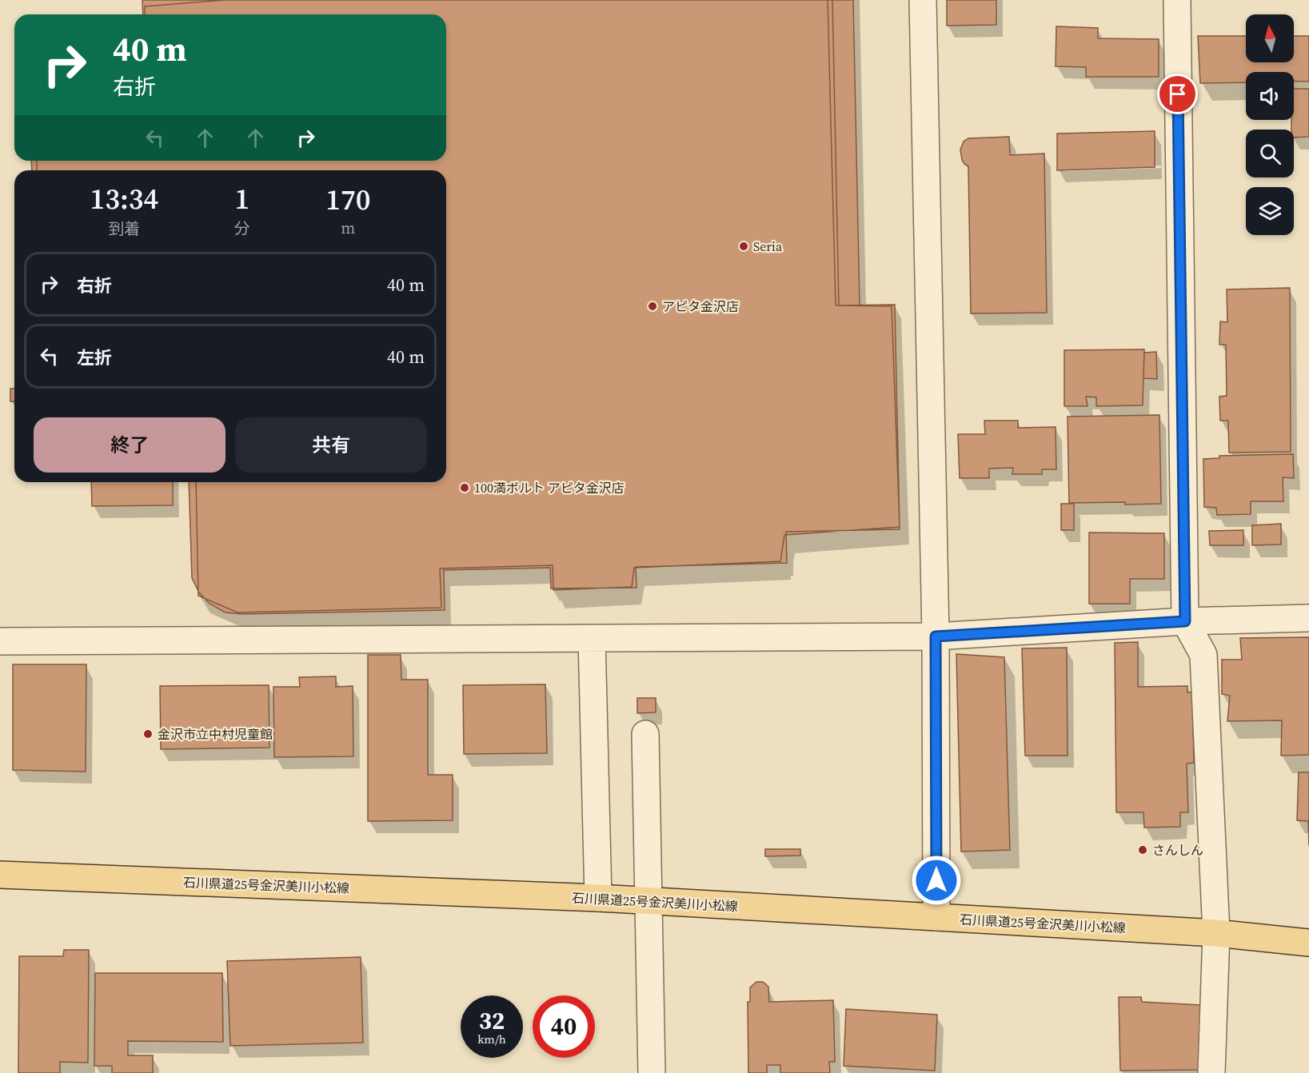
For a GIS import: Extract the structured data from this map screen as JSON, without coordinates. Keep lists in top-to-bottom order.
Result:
{
  "streets": {
    "main road": ["石川県道25号金沢美川小松線"]
  },
  "places": [
    "Seria",
    "アピタ金沢店",
    "100満ボルト アピタ金沢店",
    "金沢市立中村児童館",
    "さんしん"
  ],
  "north": "top",
  "page": {
    "turn": ["40 m", "右折"],
    "eta": [
      "13:34",
      "到着",
      "1",
      "分",
      "170",
      "m"
    ],
    "list": [
      {
        "name": "右折",
        "value": "40 m"
      },
      {
        "name": "左折",
        "value": "40 m"
      }
    ],
    "buttons": ["終了", "共有"],
    "speed": "32 km/h",
    "limit": "40"
  }
}
